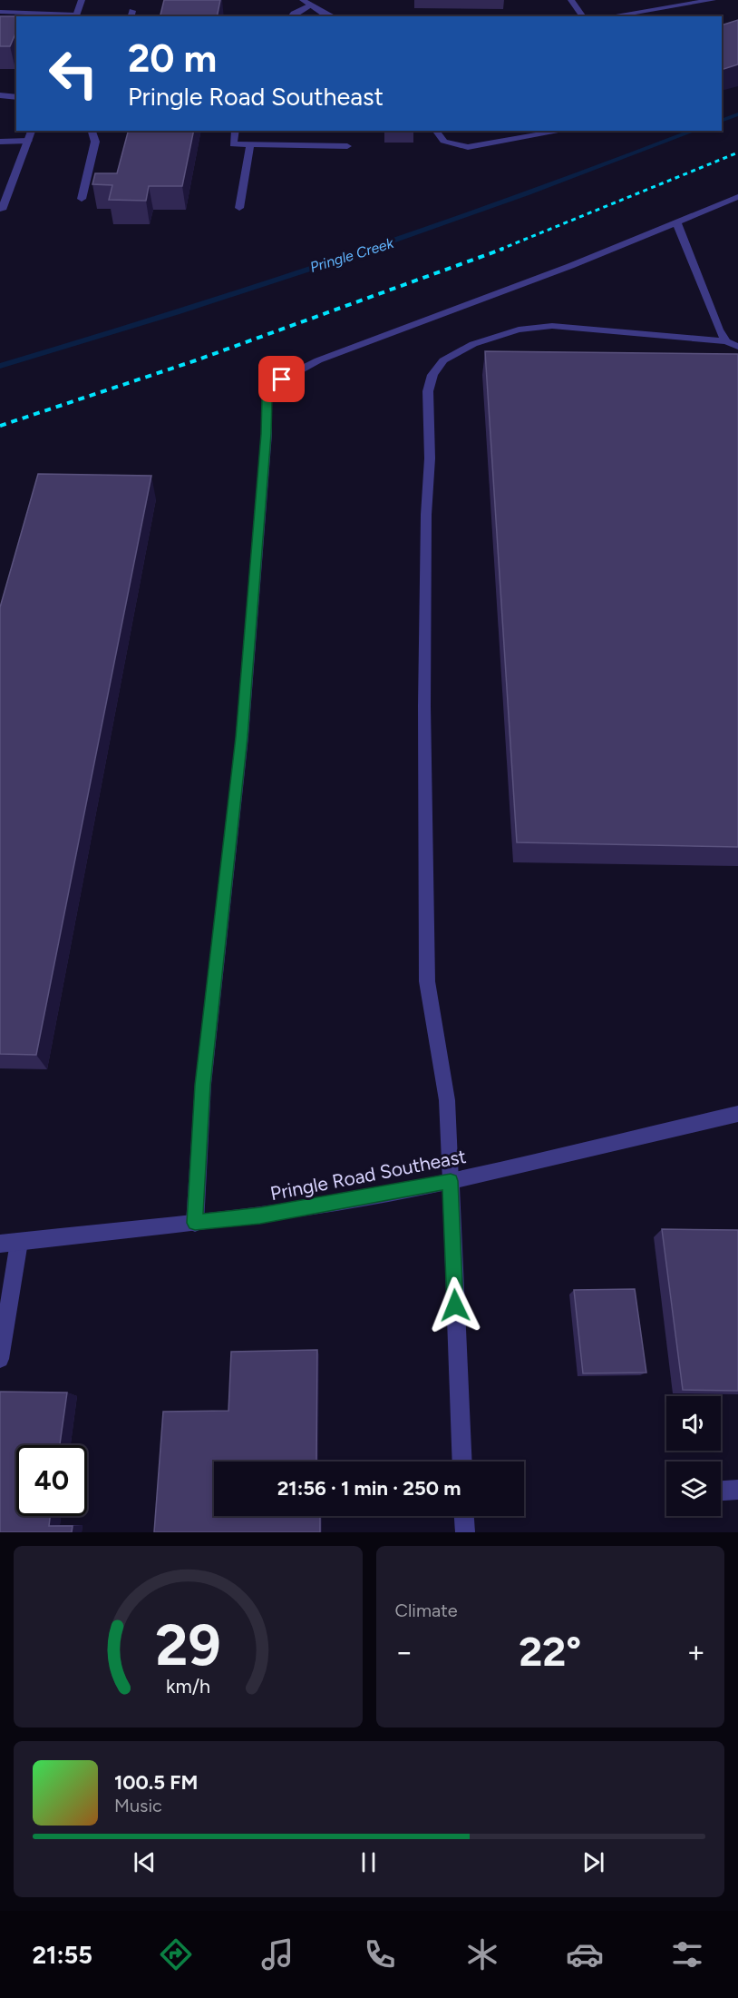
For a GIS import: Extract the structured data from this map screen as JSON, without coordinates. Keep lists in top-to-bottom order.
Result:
{
  "streets": {
    "street": ["Pringle Road Southeast"]
  },
  "water": ["Pringle Creek"],
  "page": {
    "turn": ["20 m", "Pringle Road Southeast"],
    "limit": "40",
    "trip": "21:56 · 1 min · 250 m",
    "tile": "Climate",
    "heat": ["−", "22°", "+"],
    "song": ["100.5 FM", "Music"],
    "tabs": "21:55",
    "gauge": ["29", "km/h"]
  }
}
